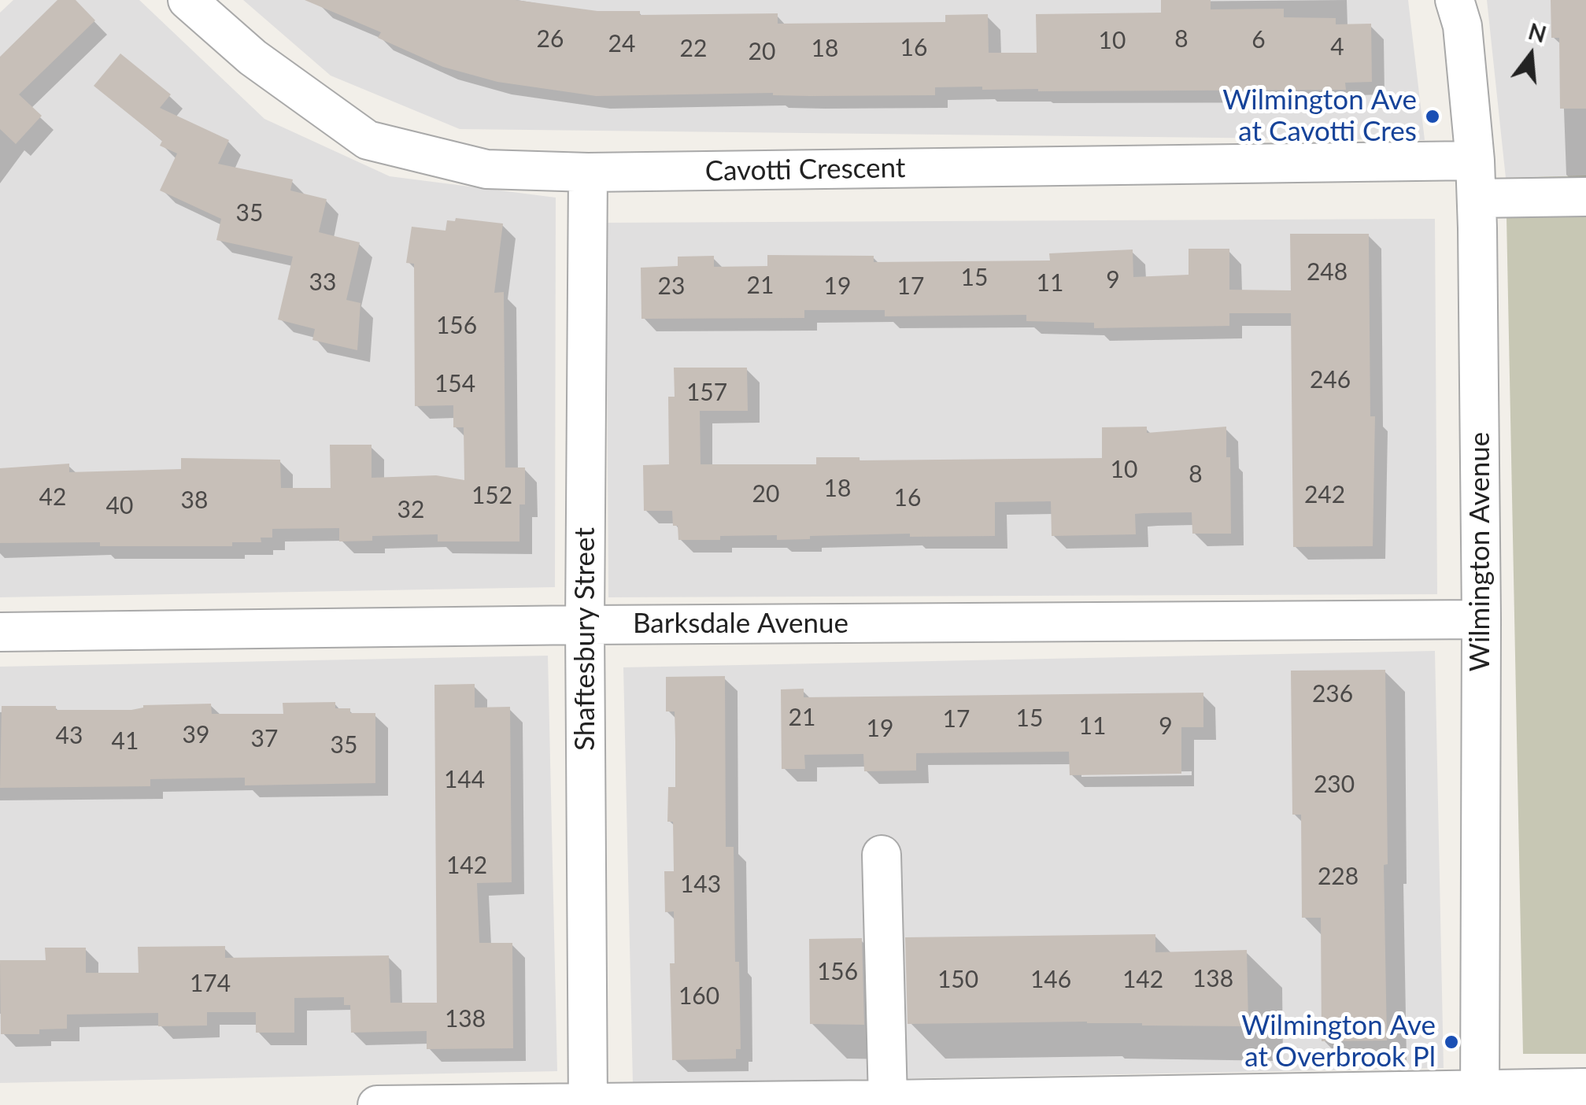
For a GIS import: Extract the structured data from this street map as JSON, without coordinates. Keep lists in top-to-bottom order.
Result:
{
  "streets": {
    "street": [
      "Cavotti Crescent",
      "Wilmington Avenue",
      "Barksdale Avenue",
      "Shaftesbury Street"
    ]
  },
  "crossings": [
    ["Cavotti Crescent", "Wilmington Avenue"],
    ["Cavotti Crescent", "Shaftesbury Street"],
    ["Wilmington Avenue", "Barksdale Avenue"],
    ["Barksdale Avenue", "Shaftesbury Street"]
  ],
  "places": ["Wilmington Ave at Cavotti Cres", "Wilmington Ave at Overbrook Pl"],
  "house_numbers": [
    "26",
    "8",
    "6",
    "10",
    "24",
    "4",
    "16",
    "22",
    "18",
    "20",
    "35",
    "248",
    "15",
    "9",
    "33",
    "11",
    "21",
    "23",
    "19",
    "17",
    "156",
    "246",
    "154",
    "157",
    "10",
    "8",
    "18",
    "20",
    "242",
    "152",
    "42",
    "16",
    "38",
    "40",
    "32",
    "236",
    "21",
    "15",
    "17",
    "11",
    "9",
    "19",
    "39",
    "43",
    "37",
    "41",
    "35",
    "144",
    "230",
    "142",
    "228",
    "143",
    "156",
    "138",
    "150",
    "146",
    "142",
    "174",
    "160",
    "138"
  ],
  "north": "top"
}
